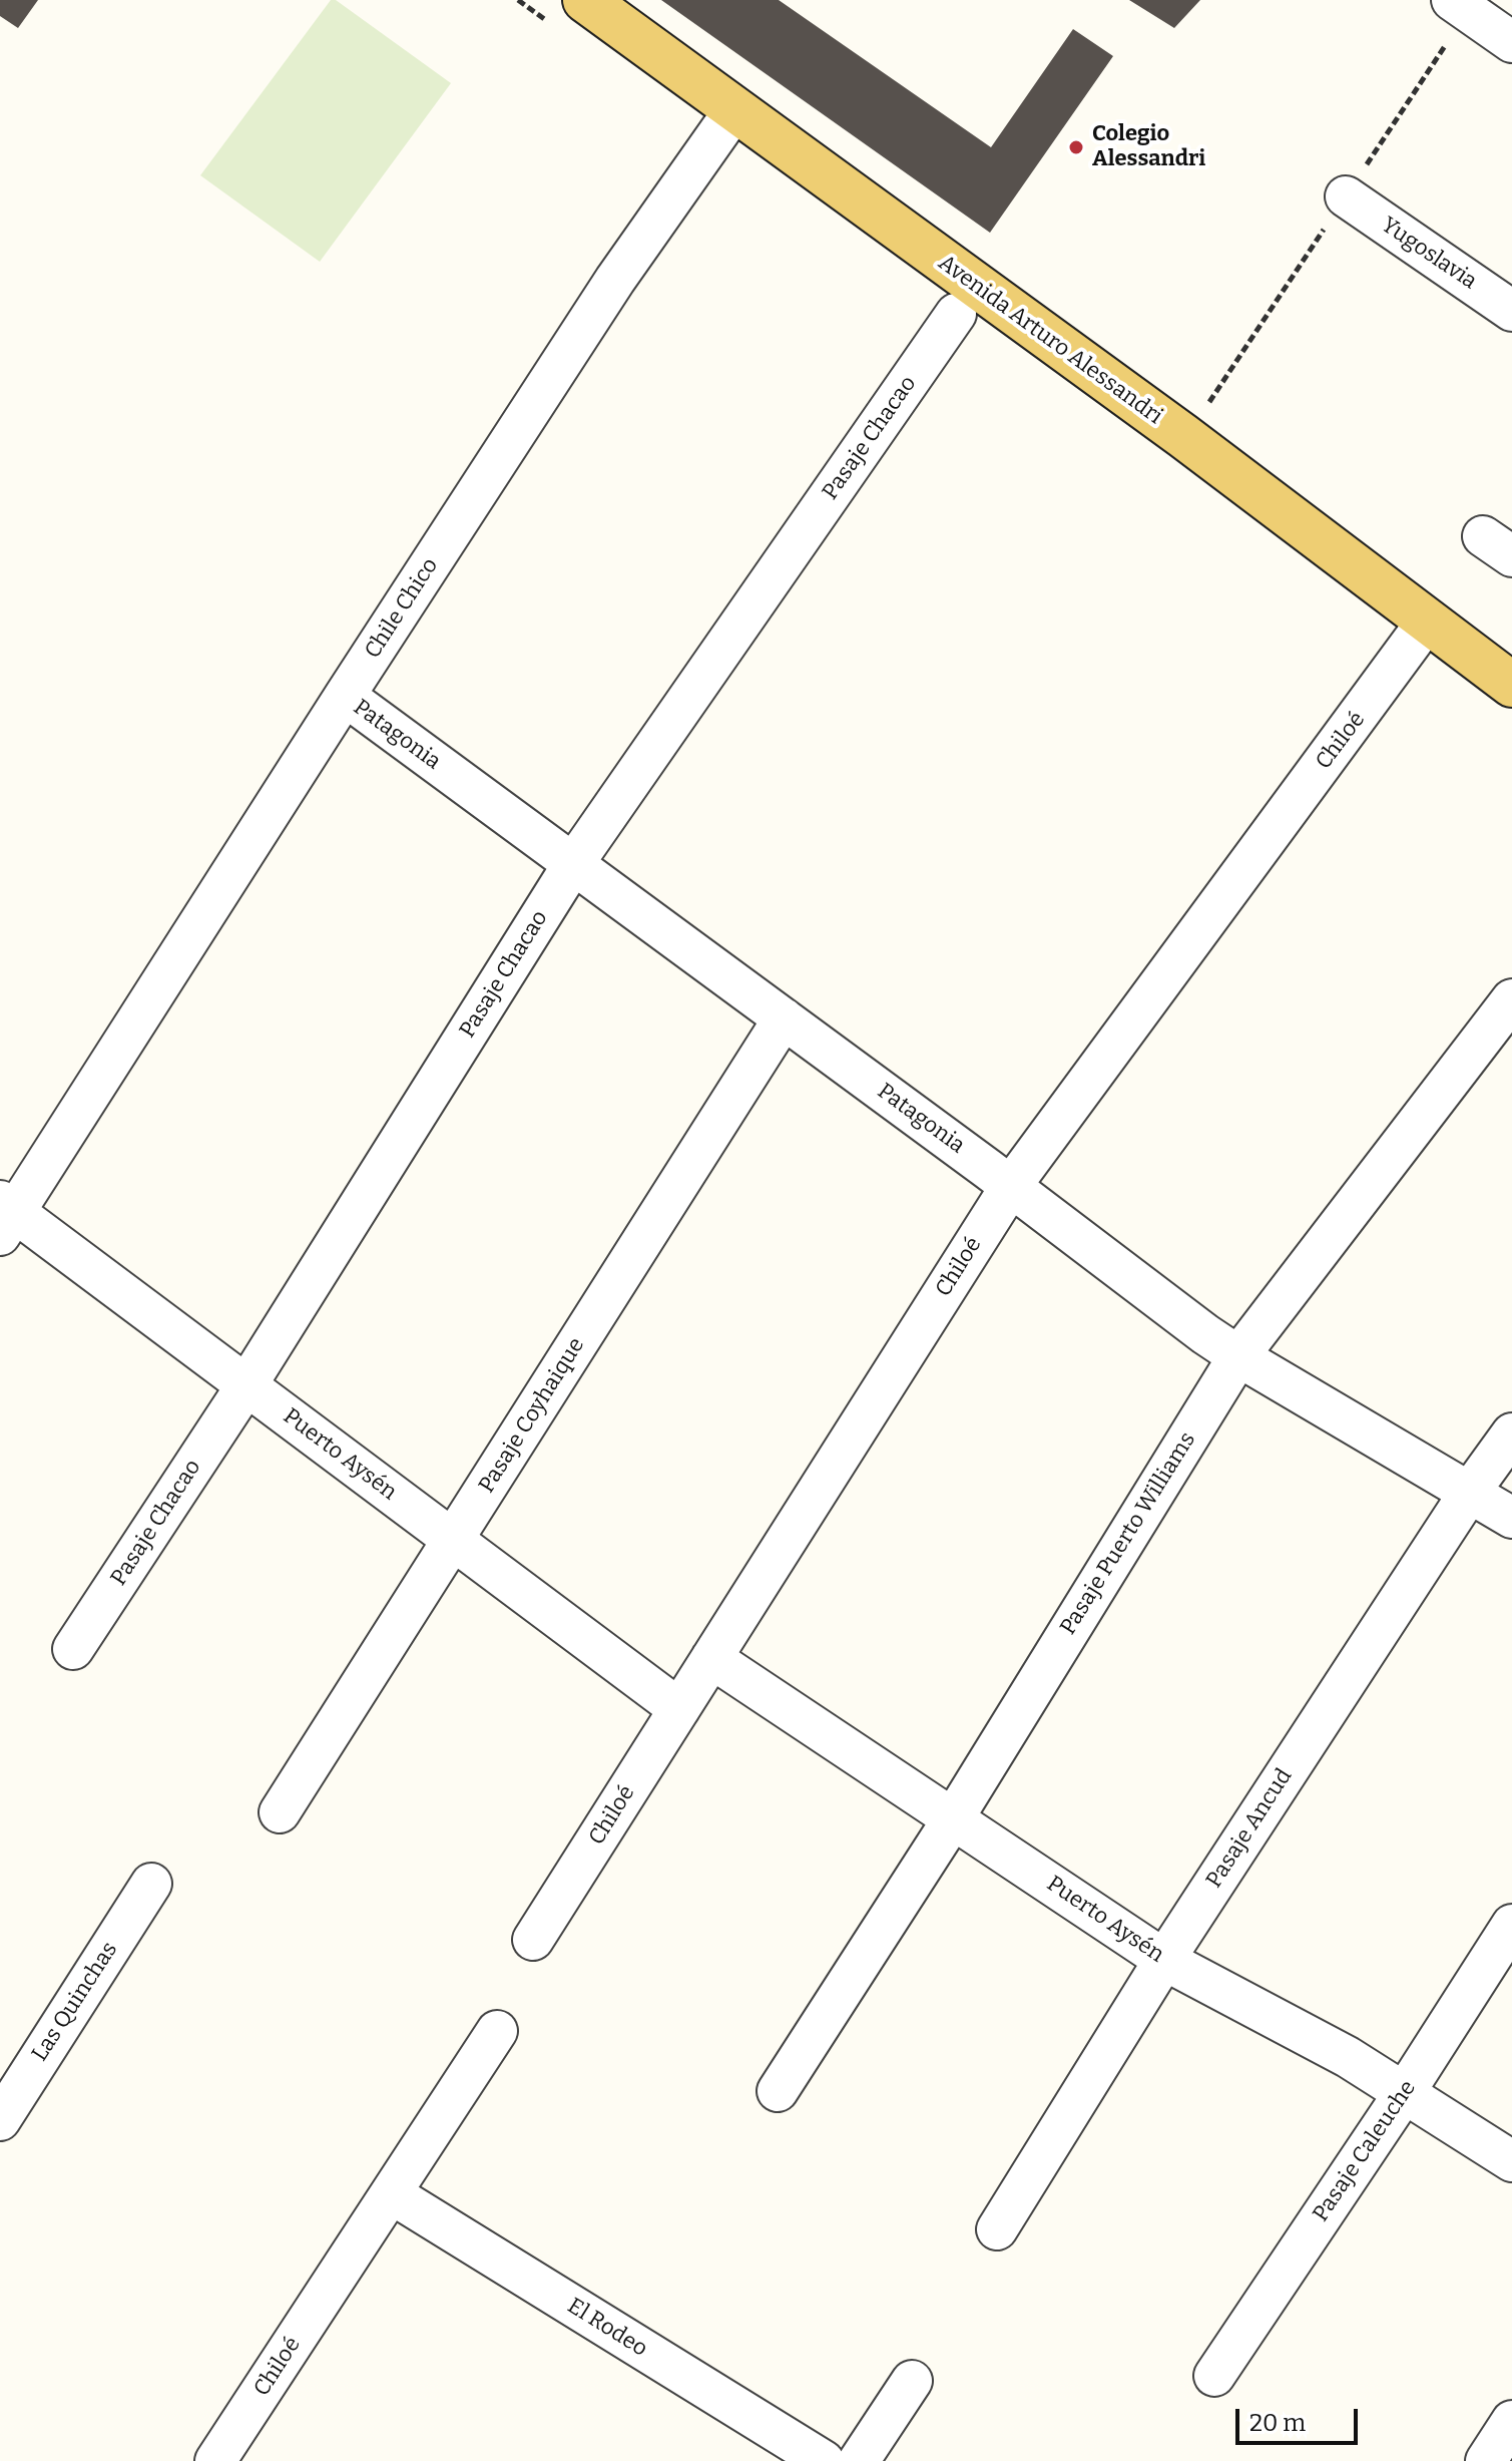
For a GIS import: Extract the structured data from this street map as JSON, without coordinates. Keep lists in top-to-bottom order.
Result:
{
  "streets": {
    "main road": ["Avenida Arturo Alessandri"],
    "street": [
      "Yugoslavia",
      "Pasaje Chacao",
      "Chile Chico",
      "Patagonia",
      "Chiloé",
      "Pasaje Coyhaique",
      "Puerto Aysén",
      "Pasaje Puerto Williams",
      "Pasaje Ancud",
      "Las Quinchas",
      "Pasaje Caleuche",
      "El Rodeo"
    ]
  },
  "crossings": [
    ["Avenida Arturo Alessandri", "Chile Chico"],
    ["Avenida Arturo Alessandri", "Chiloé"],
    ["Pasaje Chacao", "Patagonia"],
    ["Pasaje Chacao", "Puerto Aysén"],
    ["Chile Chico", "Patagonia"],
    ["Chile Chico", "Puerto Aysén"],
    ["Patagonia", "Chiloé"],
    ["Patagonia", "Pasaje Coyhaique"],
    ["Patagonia", "Pasaje Puerto Williams"],
    ["Patagonia", "Pasaje Ancud"],
    ["Chiloé", "Puerto Aysén"],
    ["Chiloé", "El Rodeo"],
    ["Pasaje Coyhaique", "Puerto Aysén"],
    ["Puerto Aysén", "Pasaje Puerto Williams"],
    ["Puerto Aysén", "Pasaje Ancud"],
    ["Puerto Aysén", "Pasaje Caleuche"]
  ],
  "places": ["Colegio Alessandri"],
  "scale_bar": "20 m"
}
